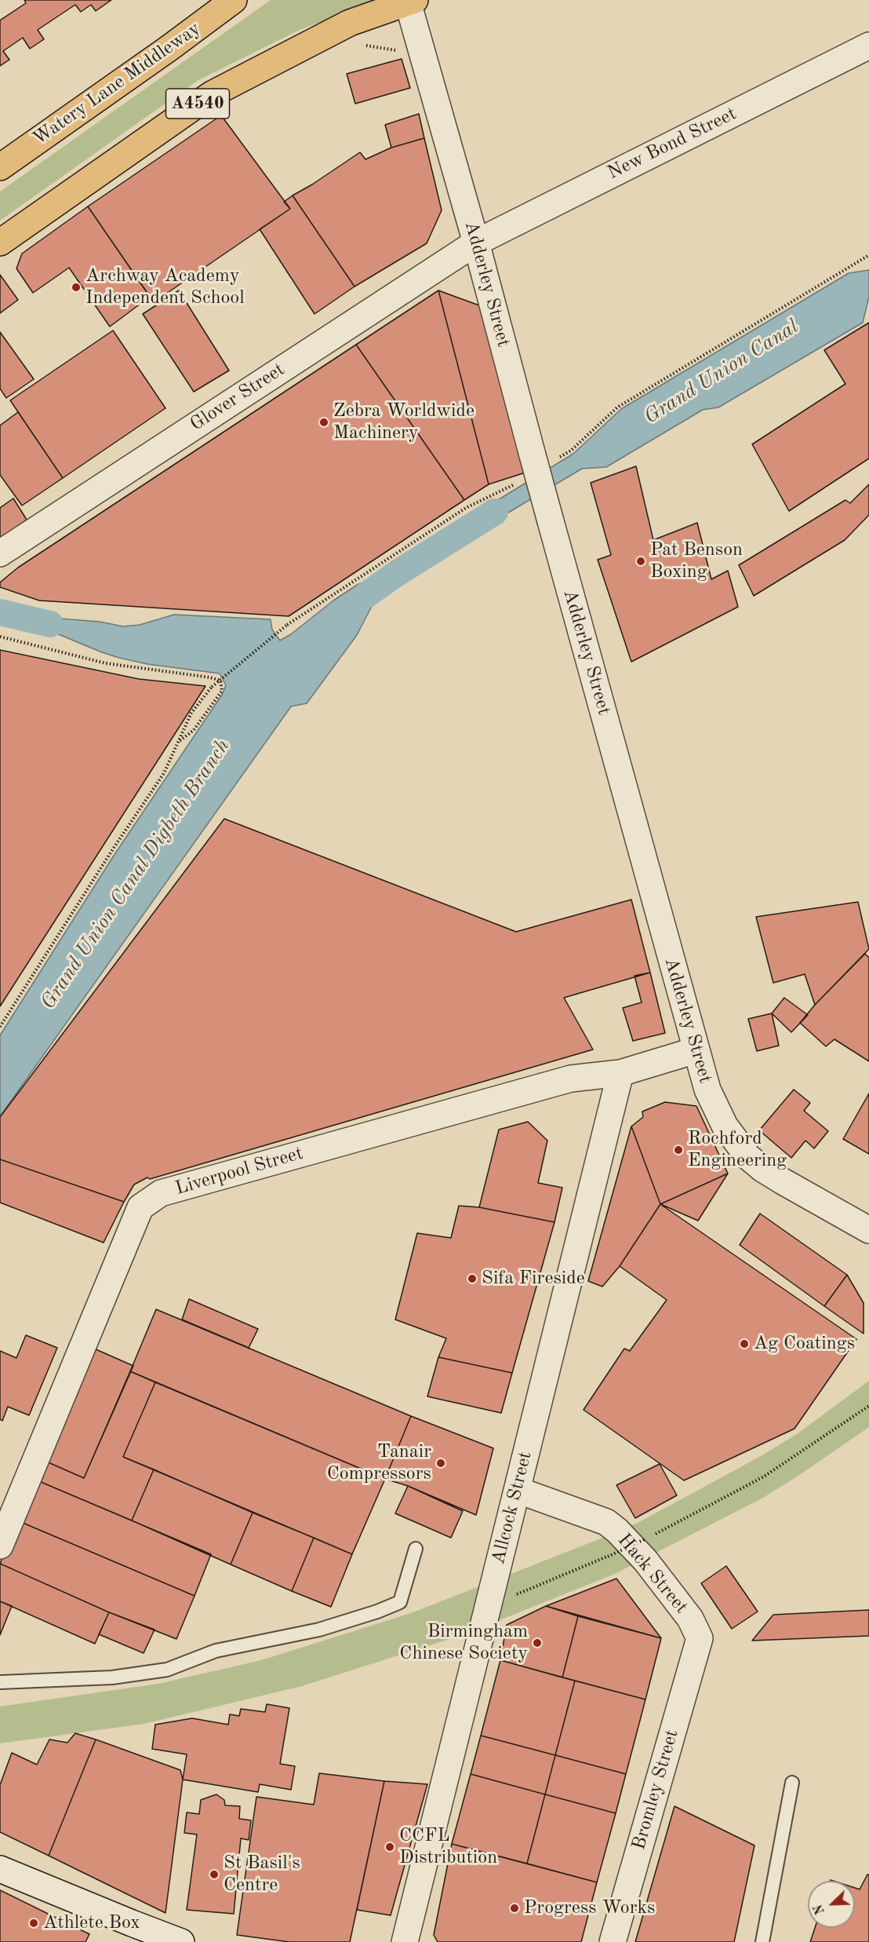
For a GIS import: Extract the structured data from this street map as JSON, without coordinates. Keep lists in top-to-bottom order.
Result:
{
  "streets": {
    "highway": ["Watery Lane Middleway", "A4540"],
    "street": [
      "New Bond Street",
      "Adderley Street",
      "Glover Street",
      "Liverpool Street",
      "Allcock Street",
      "Hack Street",
      "Bromley Street"
    ]
  },
  "crossings": [
    ["A4540", "Adderley Street"],
    ["New Bond Street", "Adderley Street"],
    ["New Bond Street", "Glover Street"],
    ["Adderley Street", "Glover Street"],
    ["Adderley Street", "Liverpool Street"],
    ["Liverpool Street", "Allcock Street"],
    ["Allcock Street", "Hack Street"],
    ["Hack Street", "Bromley Street"]
  ],
  "water": ["Grand Union Canal", "Grand Union Canal Digbeth Branch"],
  "places": [
    "Archway Academy Independent School",
    "Zebra Worldwide Machinery",
    "Pat Benson Boxing",
    "Rochford Engineering",
    "Sifa Fireside",
    "Ag Coatings",
    "Tanair Compressors",
    "Birmingham Chinese Society",
    "CCFL Distribution",
    "St Basil's Centre",
    "Progress Works",
    "Athlete Box"
  ],
  "north": "bottom left"
}
